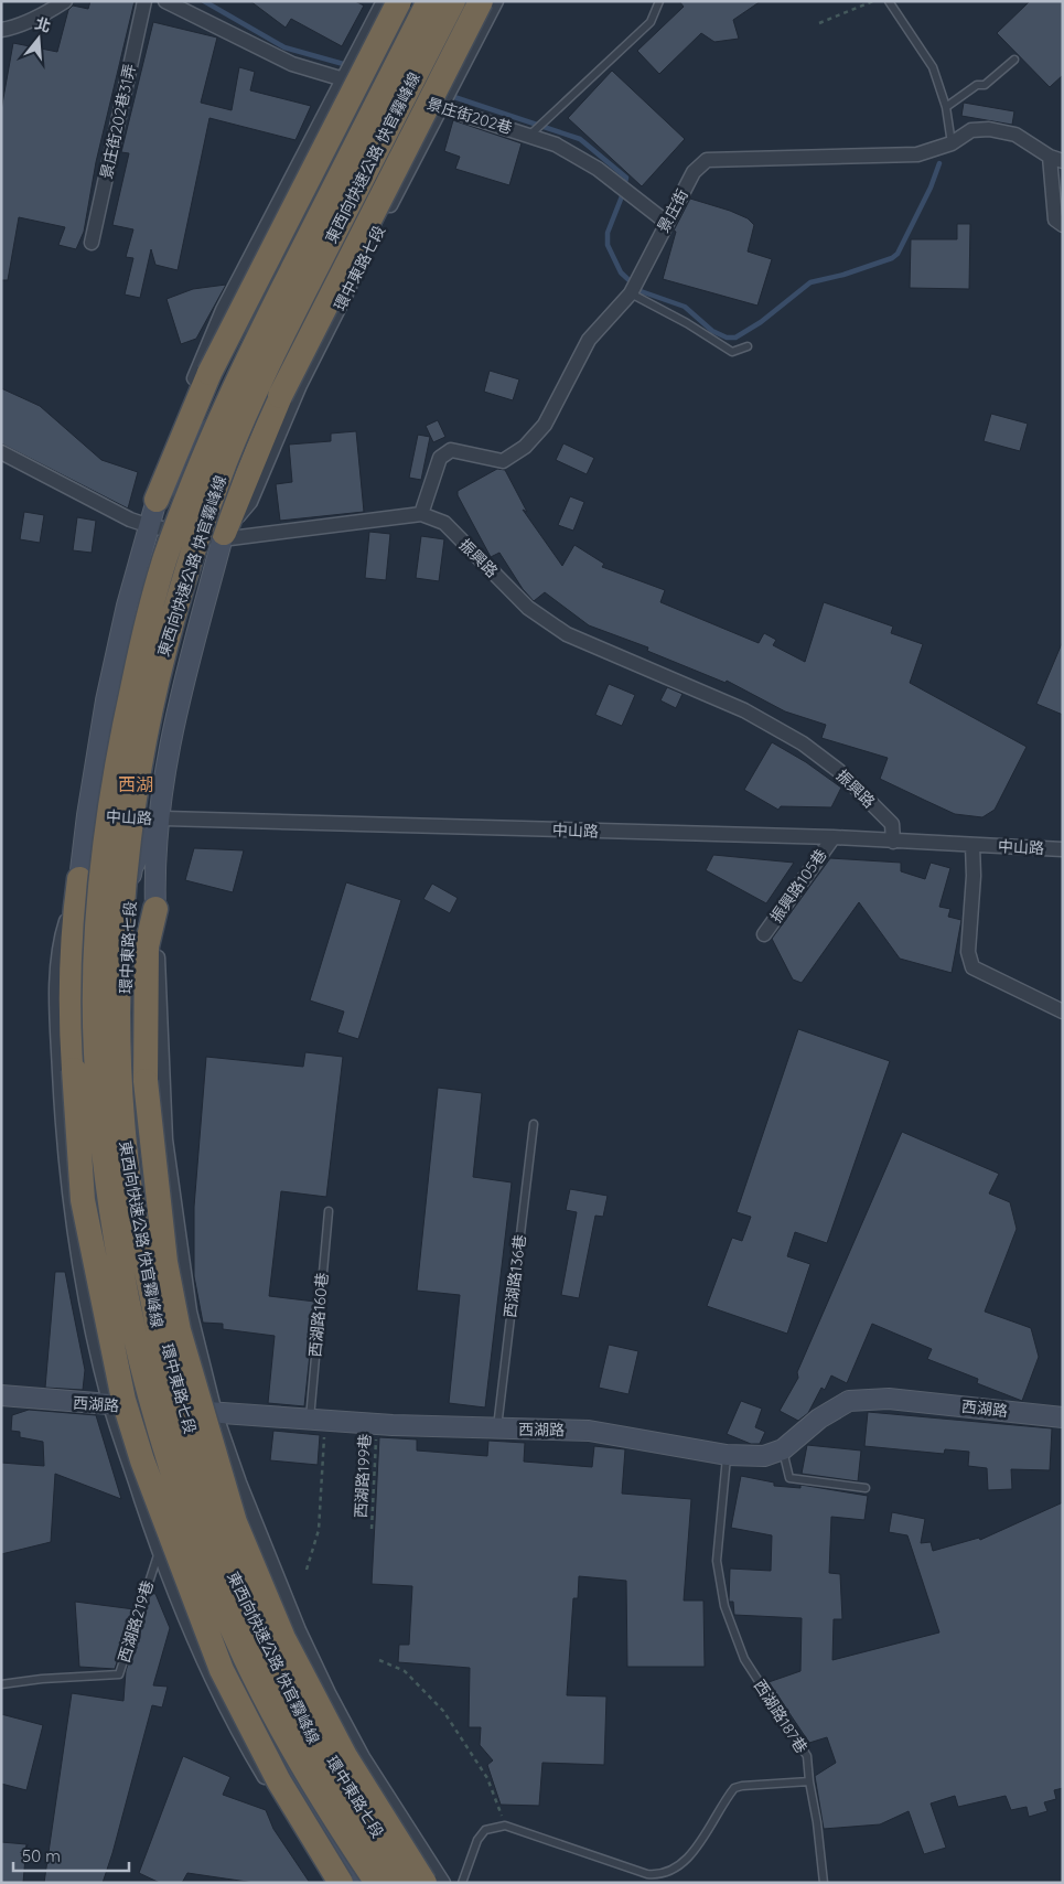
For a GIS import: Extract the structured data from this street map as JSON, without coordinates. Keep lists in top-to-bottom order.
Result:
{
  "streets": {
    "highway": ["東西向快速公路 快官霧峰線"],
    "street": [
      "景庄街202巷",
      "景庄街202巷31弄",
      "景庄街",
      "環中東路七段",
      "振興路",
      "中山路",
      "振興路105巷",
      "西湖路"
    ],
    "lane": [
      "西湖路136巷",
      "西湖路160巷",
      "西湖路219巷",
      "西湖路187巷"
    ],
    "path": ["西湖路199巷"]
  },
  "crossings": [
    ["景庄街202巷", "景庄街"],
    ["景庄街202巷", "環中東路七段"],
    ["景庄街", "振興路"],
    ["環中東路七段", "中山路"],
    ["環中東路七段", "西湖路"],
    ["振興路", "中山路"],
    ["中山路", "振興路105巷"],
    ["西湖路136巷", "西湖路"],
    ["西湖路160巷", "西湖路"],
    ["西湖路", "西湖路199巷"],
    ["西湖路", "西湖路187巷"]
  ],
  "districts": ["西湖"],
  "scale_bar": "50 m",
  "north": "top"
}
